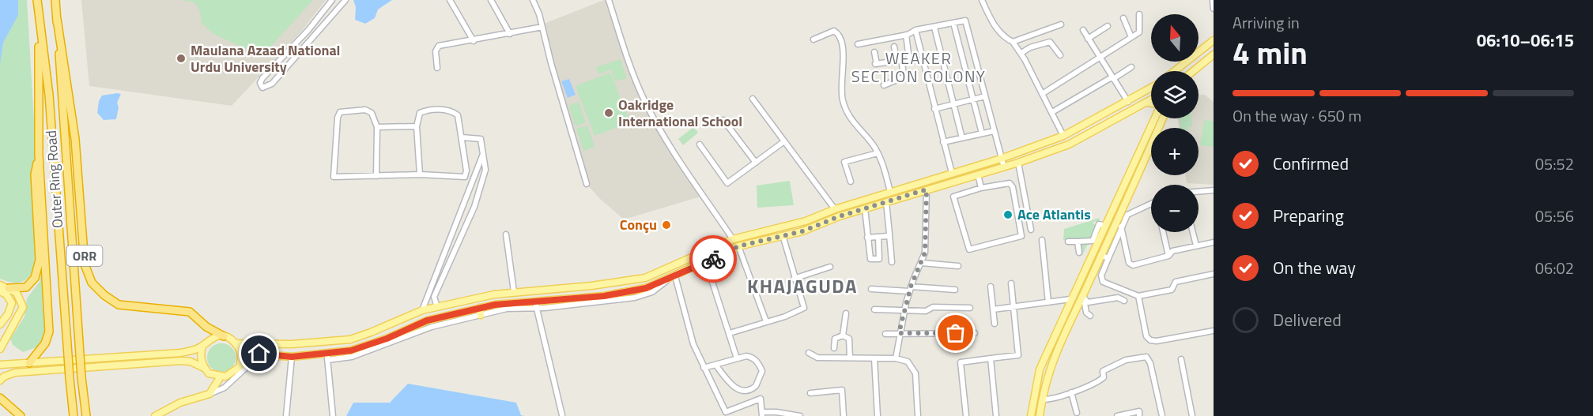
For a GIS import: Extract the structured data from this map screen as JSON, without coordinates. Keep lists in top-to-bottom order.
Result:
{
  "streets": {
    "highway": ["Outer Ring Road", "ORR"]
  },
  "crossings": [
    ["Outer Ring Road", "ORR"]
  ],
  "districts": ["WEAKER SECTION COLONY", "KHAJAGUDA"],
  "places": [
    "Maulana Azaad National Urdu University",
    "Oakridge International School",
    "Ace Atlantis",
    "Conçu"
  ],
  "north": "top",
  "page": {
    "heading": ["4 min", "Arriving in", "06:10–06:15"],
    "map_buttons": ["+", "−"],
    "bar": "On the way · 650 m",
    "list": [
      ["Confirmed", "05:52"],
      ["Preparing", "05:56"],
      ["On the way", "06:02"],
      "Delivered"
    ]
  }
}
